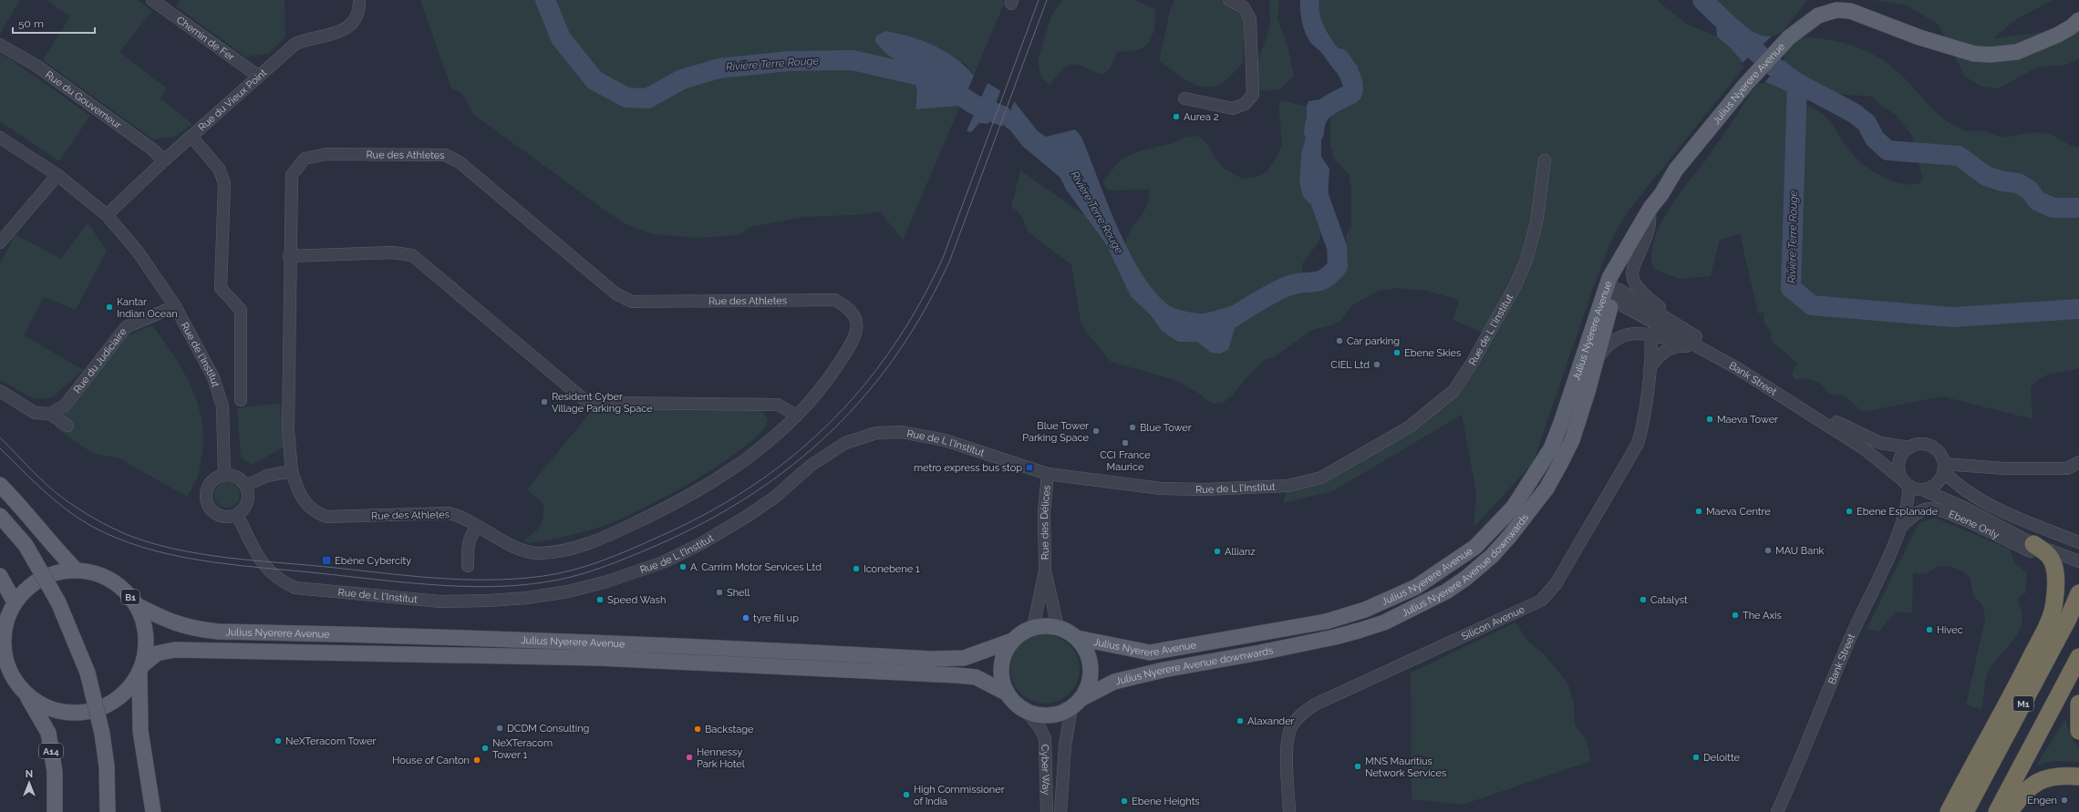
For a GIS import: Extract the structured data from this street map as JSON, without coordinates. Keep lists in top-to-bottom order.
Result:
{
  "streets": {
    "highway": ["M1"],
    "main road": [
      "Julius Nyerere Avenue",
      "Julius Nyerere Avenue downwards",
      "B1",
      "A14"
    ],
    "street": [
      "Chemin de Fer",
      "Rue du Gouverneur",
      "Rue du Vieux Point",
      "Rue des Athletes",
      "Rue de L l'Institut",
      "Rue de l'Institut",
      "Rue du Judiciaire",
      "Bank Street",
      "Rue des Délices",
      "Ebene Only",
      "Silicon Avenue",
      "Cyber Way"
    ]
  },
  "crossings": [
    ["Chemin de Fer", "Rue du Vieux Point"],
    ["Julius Nyerere Avenue", "Bank Street"],
    ["Julius Nyerere Avenue", "Rue des Délices"],
    ["Julius Nyerere Avenue", "Julius Nyerere Avenue downwards"],
    ["Julius Nyerere Avenue", "B1"],
    ["Julius Nyerere Avenue", "A14"],
    ["Julius Nyerere Avenue", "Cyber Way"],
    ["Rue du Gouverneur", "Rue du Vieux Point"],
    ["Rue du Vieux Point", "Rue de l'Institut"],
    ["Rue de L l'Institut", "Rue de l'Institut"],
    ["Rue de L l'Institut", "Rue des Délices"],
    ["Rue de l'Institut", "Rue du Judiciaire"],
    ["Bank Street", "Ebene Only"],
    ["Rue des Délices", "Julius Nyerere Avenue downwards"],
    ["Rue des Délices", "B1"],
    ["Rue des Délices", "Cyber Way"],
    ["Julius Nyerere Avenue downwards", "B1"],
    ["Julius Nyerere Avenue downwards", "Cyber Way"],
    ["B1", "Cyber Way"]
  ],
  "water": ["Rivière Terre Rouge"],
  "places": {
    "other": [
      "Aurea 2",
      "Kantar Indian Ocean",
      "Car parking",
      "Ebene Skies",
      "CIEL Ltd",
      "Resident Cyber Village Parking Space",
      "Maeva Tower",
      "Blue Tower",
      "Blue Tower Parking Space",
      "CCI France Maurice",
      "Maeva Centre",
      "Ebene Esplanade",
      "MAU Bank",
      "Allianz",
      "A. Carrim Motor Services Ltd",
      "Iconebene 1",
      "Shell",
      "Speed Wash",
      "Catalyst",
      "The Axis",
      "tyre fill up",
      "Hivec",
      "Alaxander",
      "DCDM Consulting",
      "Backstage",
      "NeXTeracom Tower",
      "NeXTeracom Tower 1",
      "Hennessy Park Hotel",
      "Deloitte",
      "House of Canton",
      "MNS Mauritius Network Services",
      "High Commissioner of India",
      "Engen",
      "Ebene Heights"
    ],
    "transit": ["metro express bus stop", "Ebéne Cybercity"]
  },
  "scale_bar": "50 m",
  "north": "top"
}
